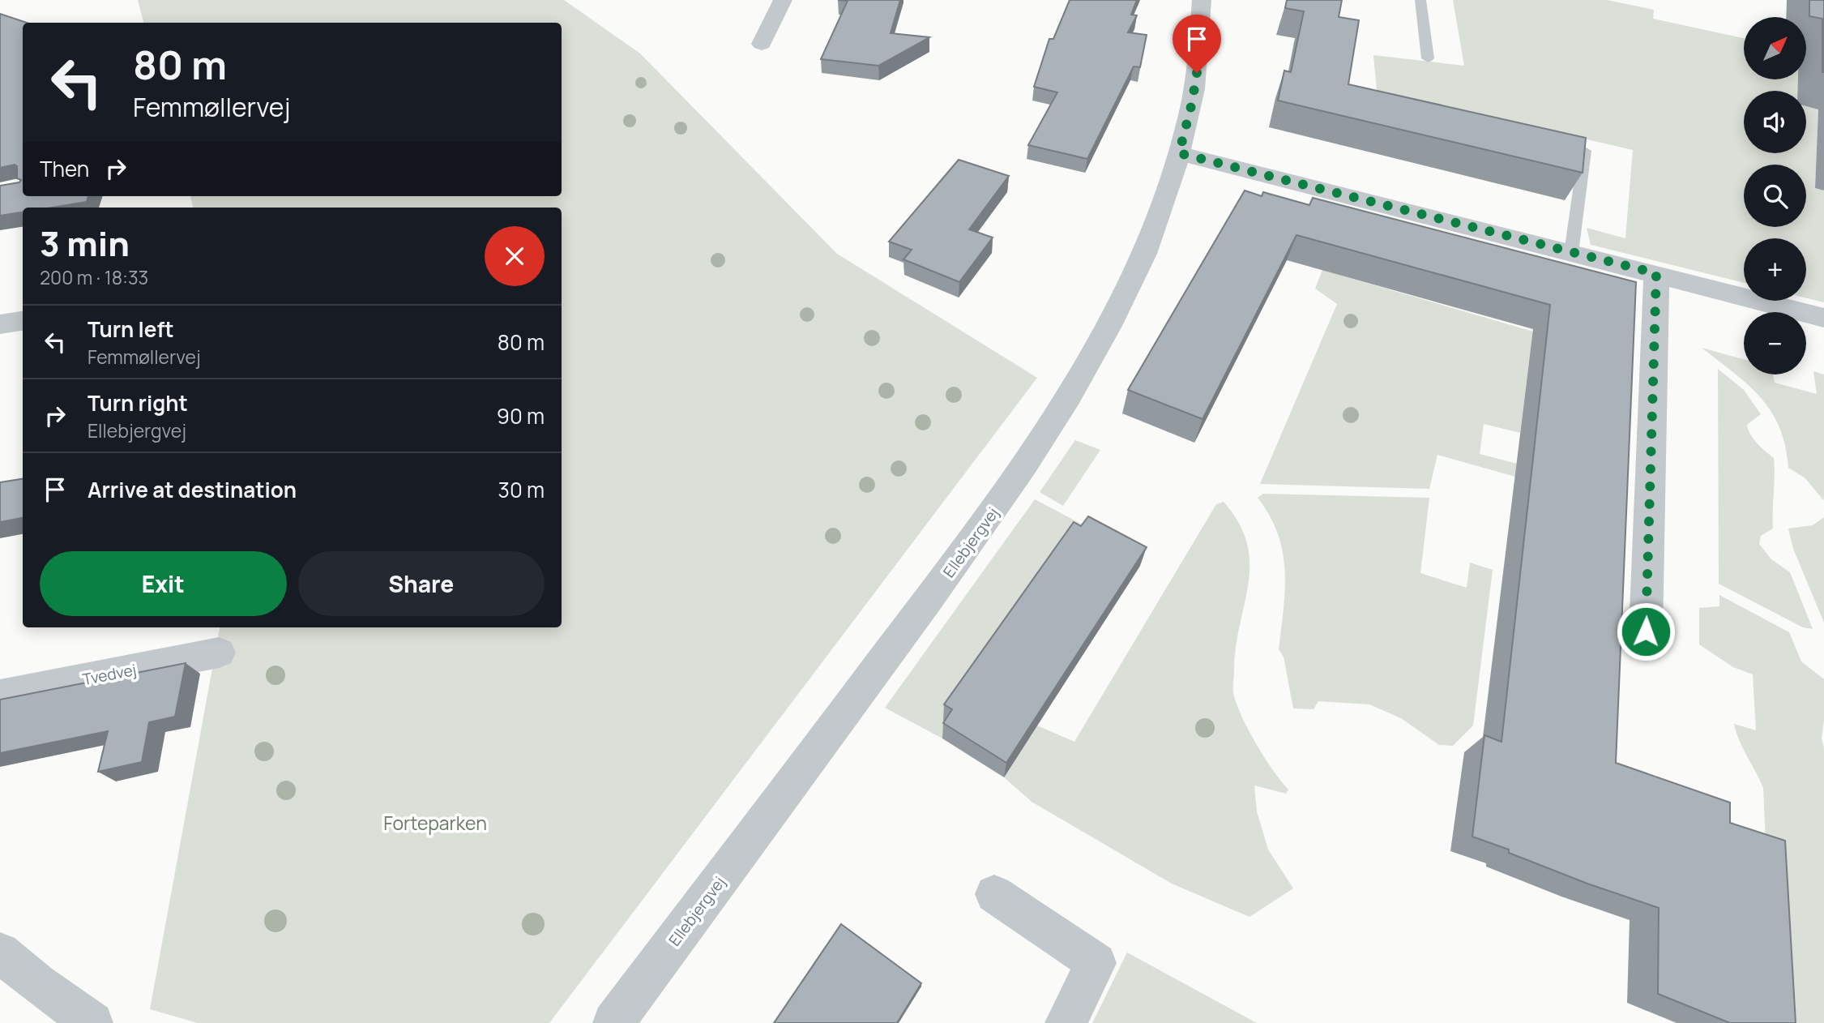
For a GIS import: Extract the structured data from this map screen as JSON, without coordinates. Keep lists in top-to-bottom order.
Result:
{
  "streets": {
    "street": ["Ellebjergvej", "Tvedvej"]
  },
  "parks": ["Forteparken"],
  "north": "top right",
  "page": {
    "map_buttons": ["+", "−"],
    "turn": ["80 m", "Femmøllervej"],
    "then": "Then",
    "heading": ["3 min", "200 m · 18:33"],
    "list": [
      {
        "name": "Turn left",
        "note": "Femmøllervej",
        "value": "80 m"
      },
      {
        "name": "Turn right",
        "note": "Ellebjergvej",
        "value": "90 m"
      },
      {
        "name": "Arrive at destination",
        "value": "30 m"
      }
    ],
    "buttons": ["Exit", "Share"]
  }
}
